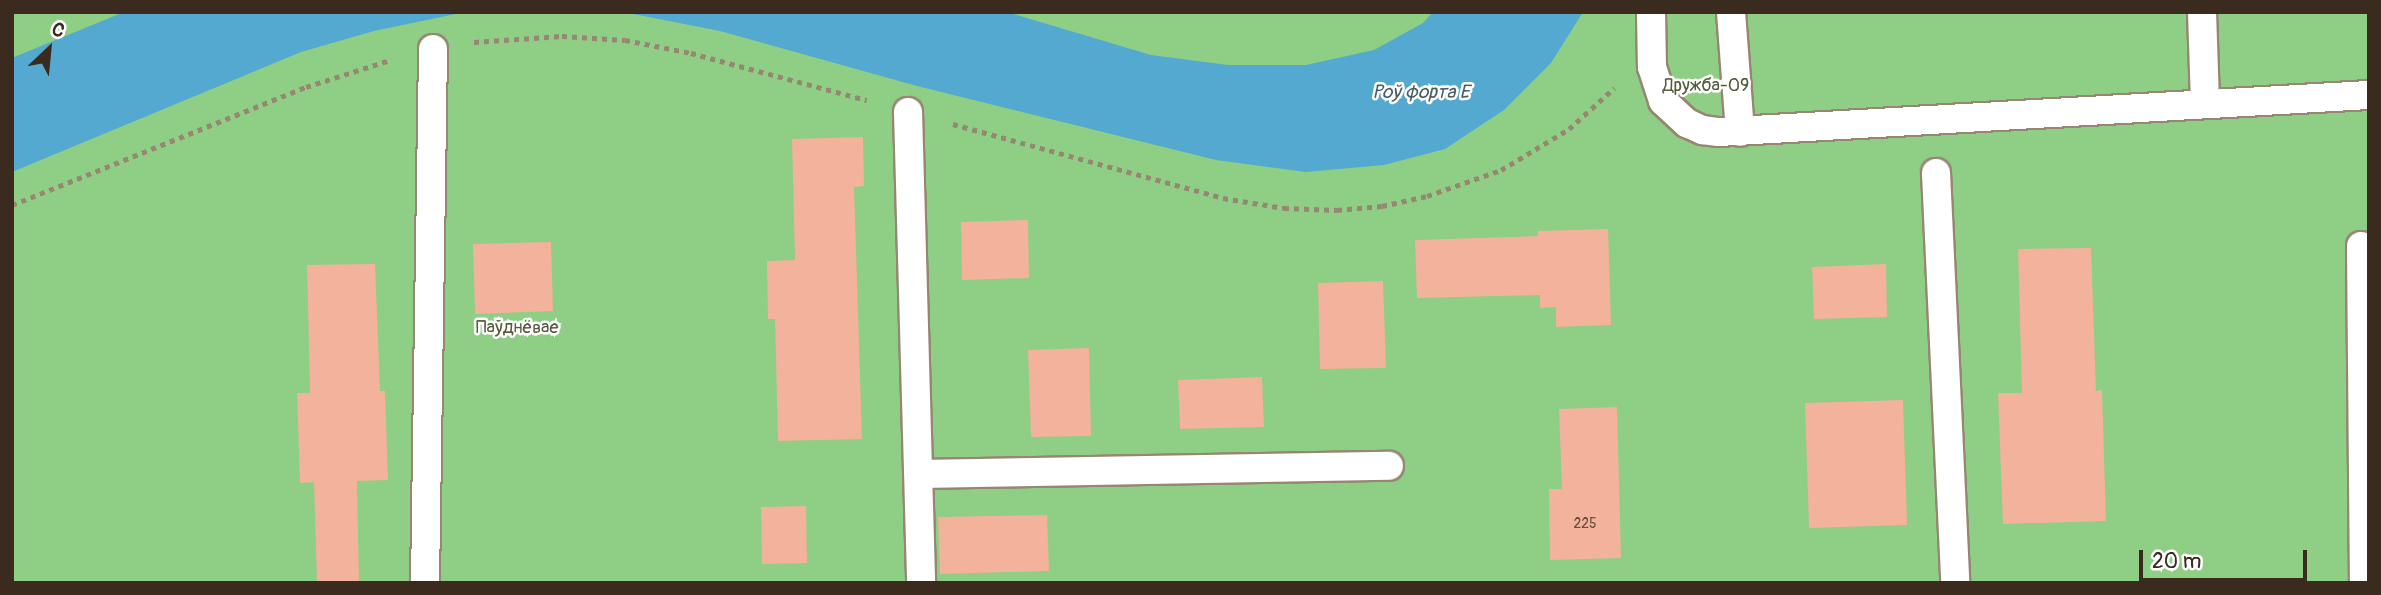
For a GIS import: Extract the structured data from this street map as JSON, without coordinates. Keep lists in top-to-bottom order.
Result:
{
  "water": ["Роў форта Е"],
  "parks": ["Дружба-09", "Паўднёвае"],
  "house_numbers": ["225"],
  "scale_bar": "20 m",
  "north": "top right"
}
